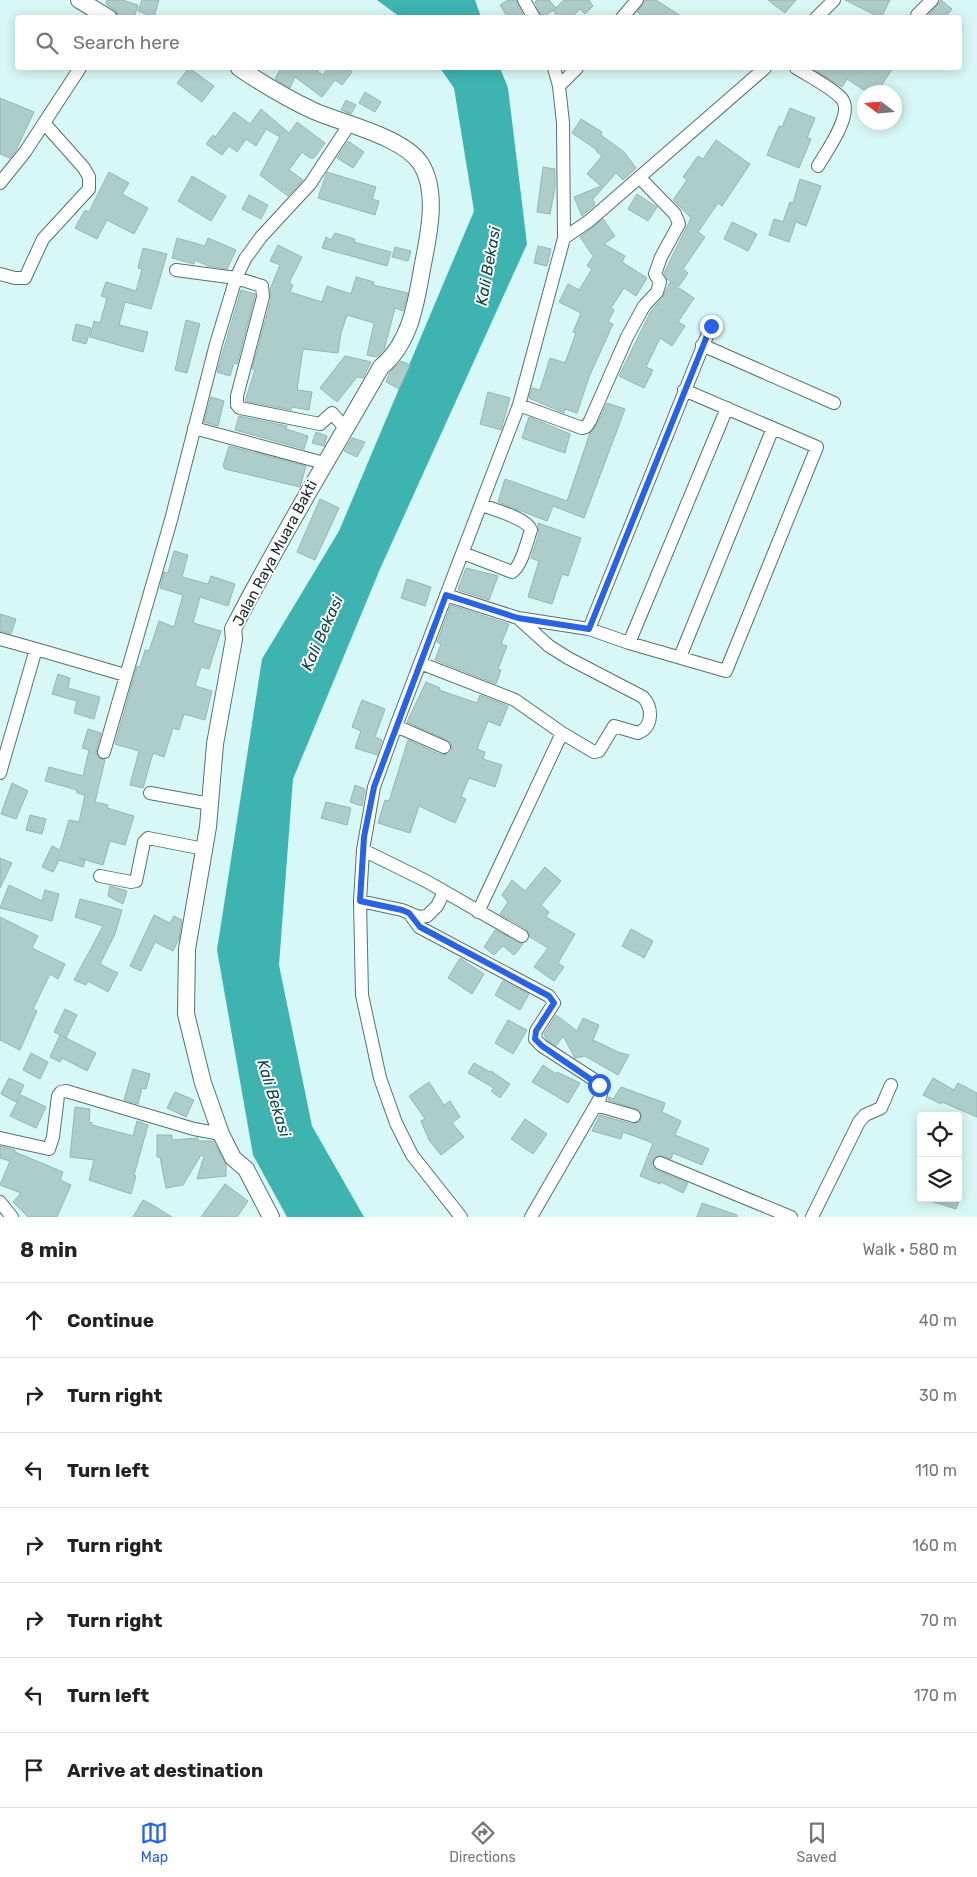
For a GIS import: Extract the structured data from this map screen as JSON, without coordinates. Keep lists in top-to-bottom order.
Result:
{
  "streets": {
    "main road": ["Jalan Raya Muara Bakti"]
  },
  "water": ["Kali Bekasi"],
  "north": "left",
  "page": {
    "search": "Search here",
    "heading": ["8 min", "Walk · 580 m"],
    "list": [
      ["Continue", "40 m"],
      ["Turn right", "30 m"],
      ["Turn left", "110 m"],
      ["Turn right", "160 m"],
      ["Turn right", "70 m"],
      ["Turn left", "170 m"],
      "Arrive at destination"
    ],
    "nav": ["Map", "Directions", "Saved"]
  }
}
